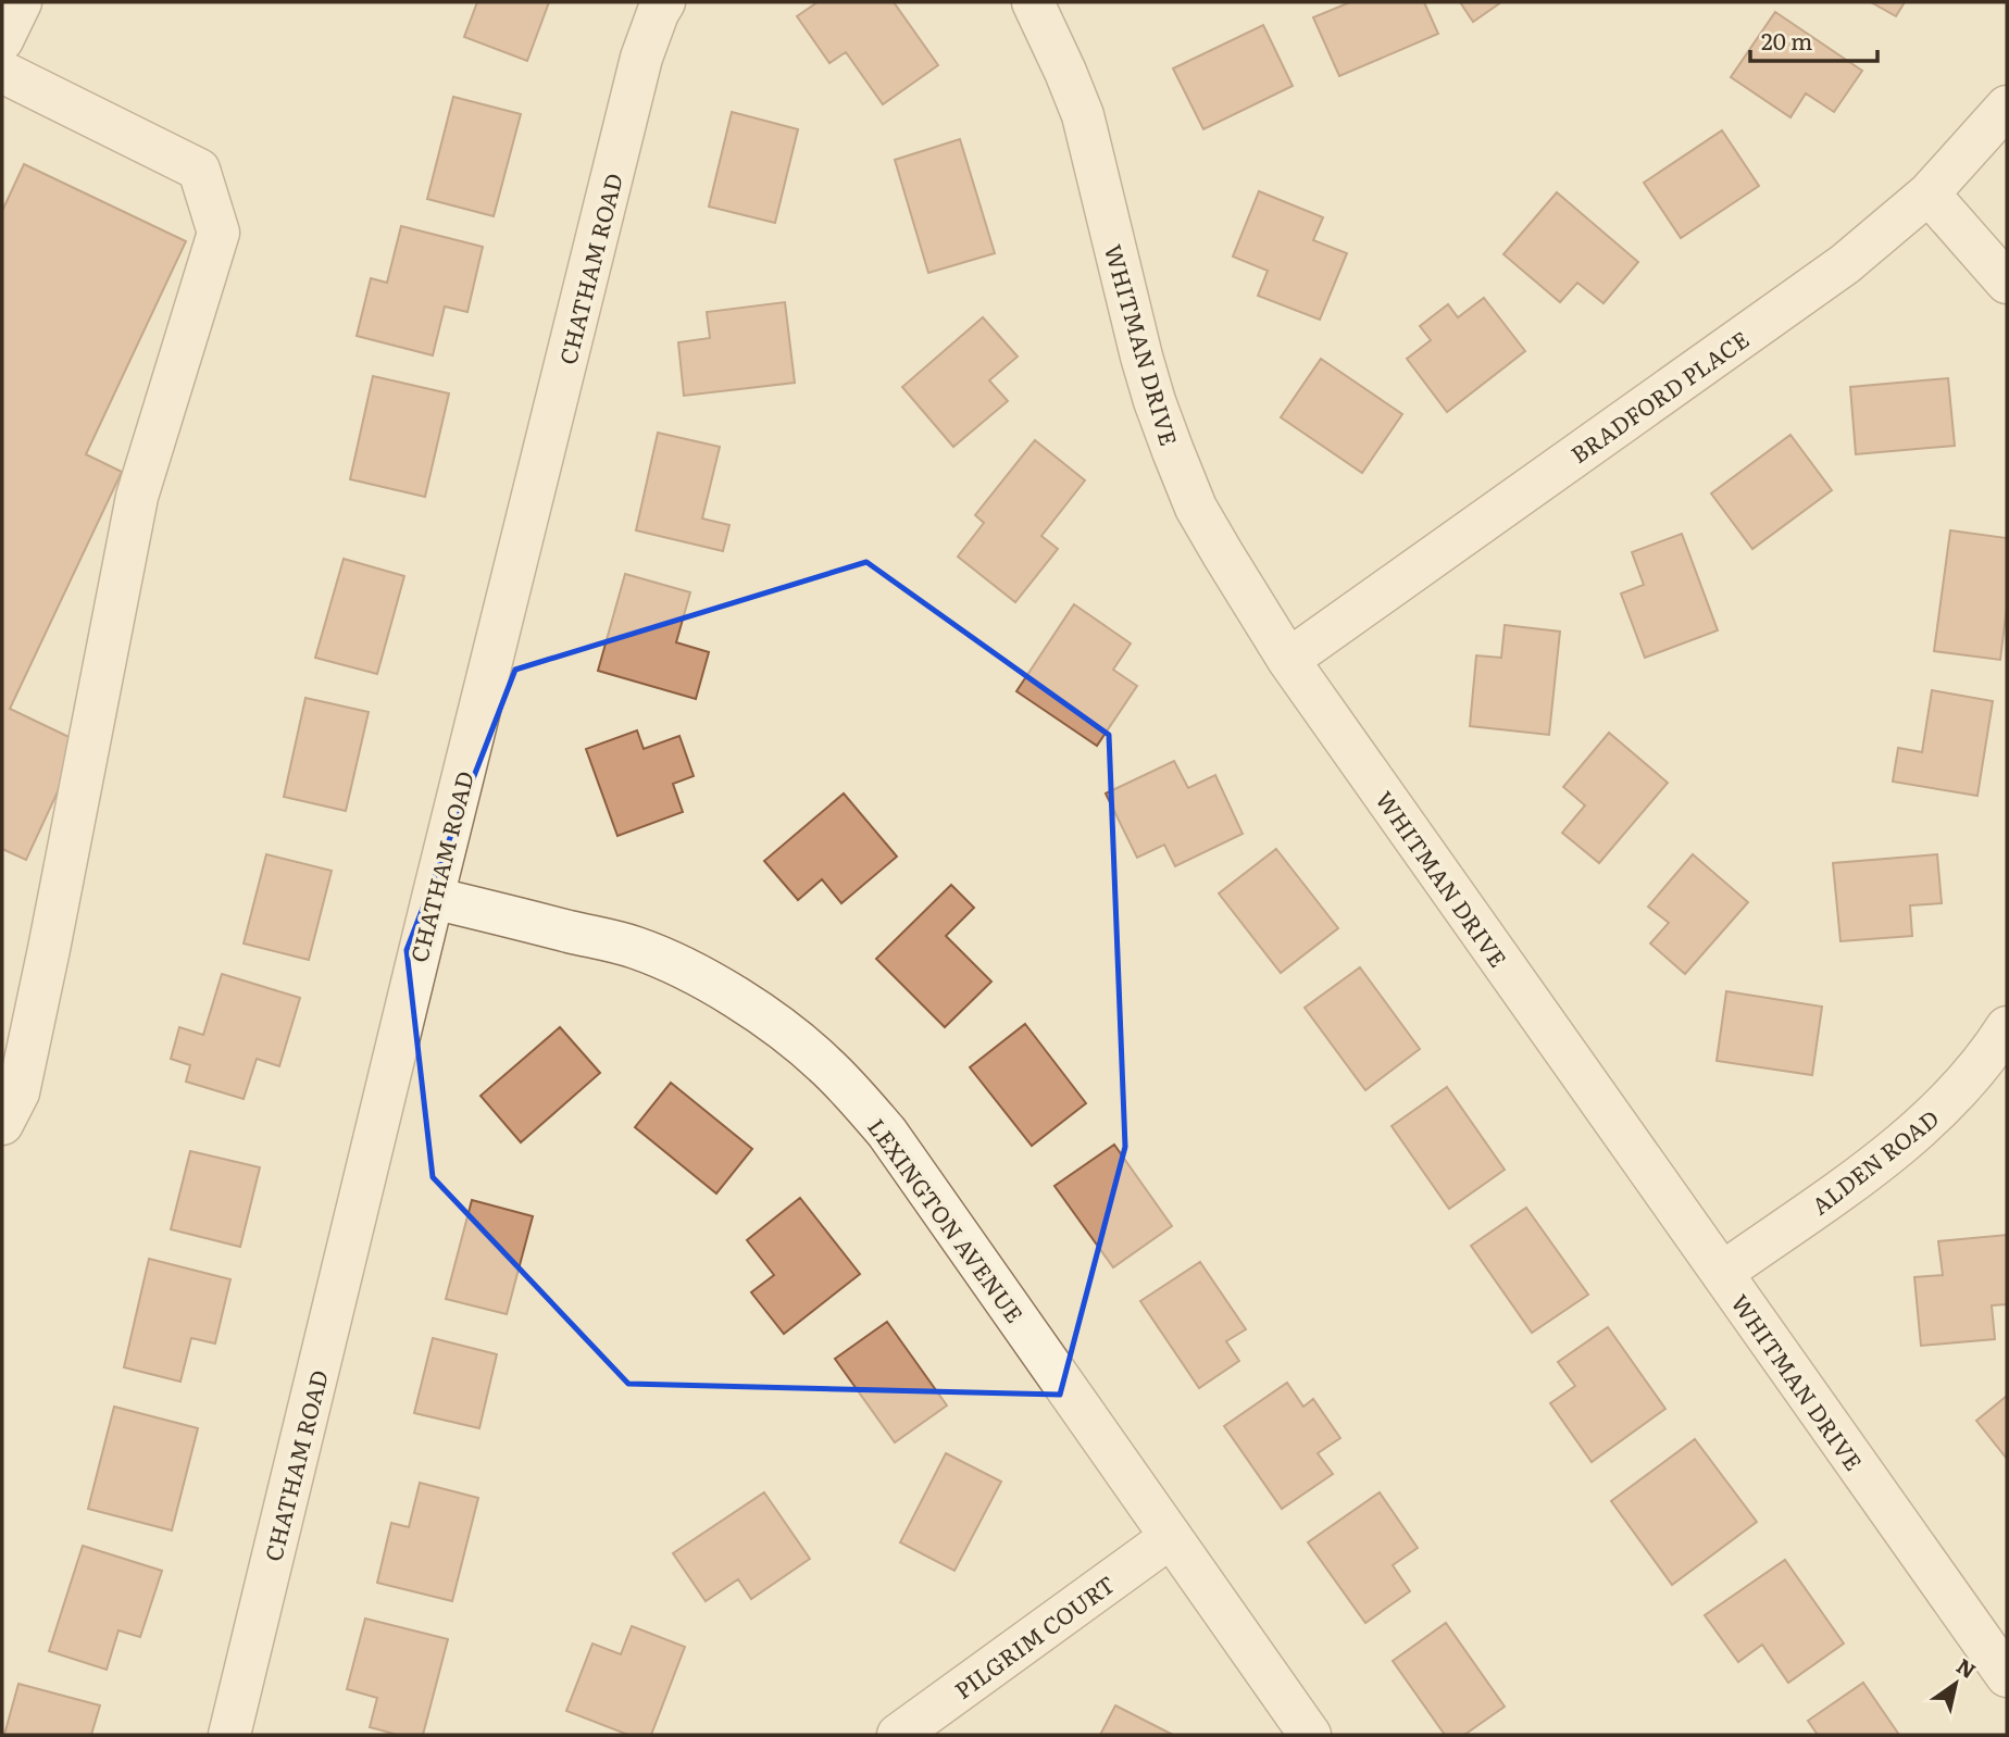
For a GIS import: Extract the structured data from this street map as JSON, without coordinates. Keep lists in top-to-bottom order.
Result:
{
  "streets": {
    "street": [
      "CHATHAM ROAD",
      "WHITMAN DRIVE",
      "BRADFORD PLACE",
      "ALDEN ROAD",
      "LEXINGTON AVENUE",
      "PILGRIM COURT"
    ]
  },
  "crossings": [
    ["CHATHAM ROAD", "LEXINGTON AVENUE"],
    ["WHITMAN DRIVE", "BRADFORD PLACE"],
    ["WHITMAN DRIVE", "ALDEN ROAD"],
    ["LEXINGTON AVENUE", "PILGRIM COURT"]
  ],
  "scale_bar": "20 m",
  "north": "top right"
}
